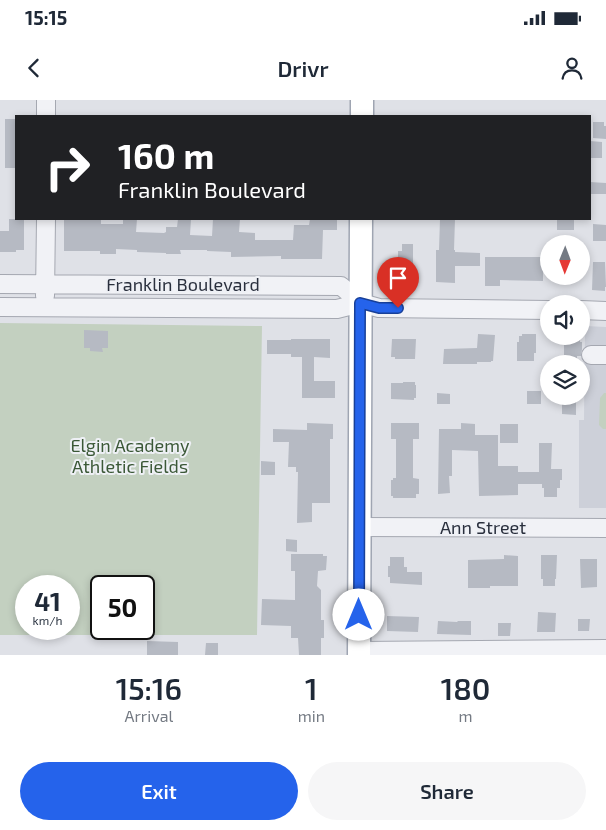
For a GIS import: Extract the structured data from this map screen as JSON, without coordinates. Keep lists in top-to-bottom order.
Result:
{
  "streets": {
    "street": ["Franklin Boulevard", "Ann Street"]
  },
  "parks": ["Elgin Academy Athletic Fields"],
  "north": "bottom",
  "page": {
    "status": "15:15",
    "header": "Drivr",
    "turn": ["160 m", "Franklin Boulevard"],
    "speed": "41 km/h",
    "limit": "50",
    "eta": [
      "15:16",
      "Arrival",
      "1",
      "min",
      "180",
      "m"
    ],
    "buttons": ["Exit", "Share"]
  }
}
